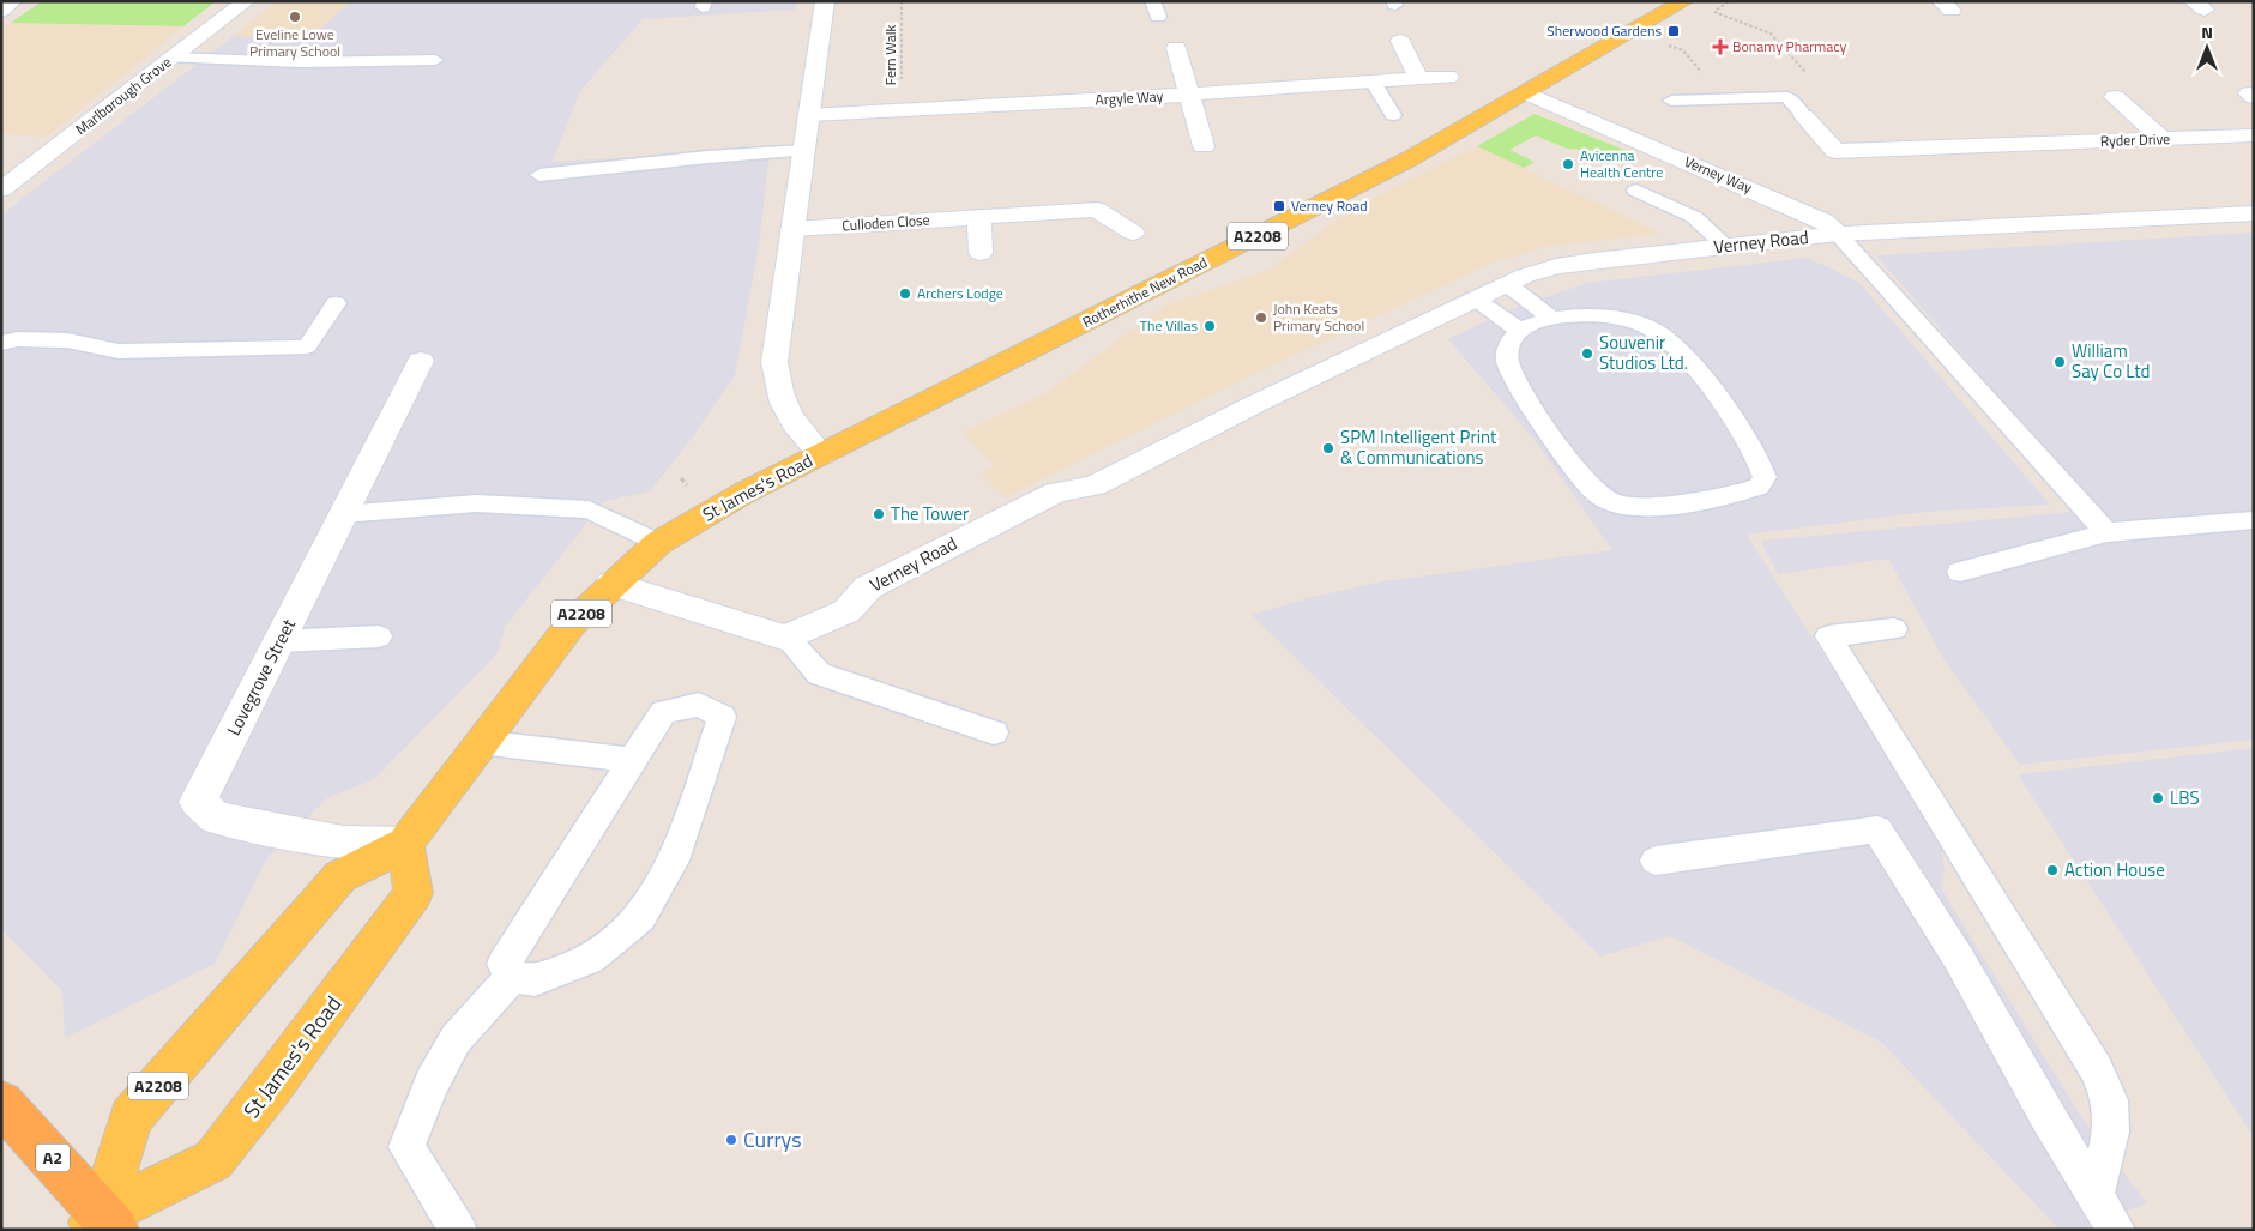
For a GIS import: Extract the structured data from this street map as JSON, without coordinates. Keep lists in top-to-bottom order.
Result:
{
  "streets": {
    "highway": ["A2"],
    "main road": ["A2208", "Rotherhithe New Road", "St James's Road"],
    "street": [
      "Marlborough Grove",
      "Argyle Way",
      "Ryder Drive",
      "Verney Way",
      "Culloden Close",
      "Verney Road",
      "Lovegrove Street"
    ],
    "path": ["Fern Walk"]
  },
  "crossings": [
    ["Fern Walk", "Argyle Way"],
    ["Argyle Way", "St James's Road"],
    ["Verney Way", "Verney Road"],
    ["Verney Way", "Rotherhithe New Road"],
    ["Culloden Close", "St James's Road"],
    ["Rotherhithe New Road", "St James's Road"],
    ["St James's Road", "Lovegrove Street"],
    ["St James's Road", "A2"]
  ],
  "places": {
    "other": [
      "Eveline Lowe Primary School",
      "Avicenna Health Centre",
      "Archers Lodge",
      "John Keats Primary School",
      "The Villas",
      "Souvenir Studios Ltd.",
      "William Say Co Ltd",
      "SPM Intelligent Print & Communications",
      "The Tower",
      "LBS",
      "Action House",
      "Currys"
    ],
    "transit": ["Sherwood Gardens", "Verney Road"],
    "health": ["Bonamy Pharmacy"]
  },
  "north": "top"
}
